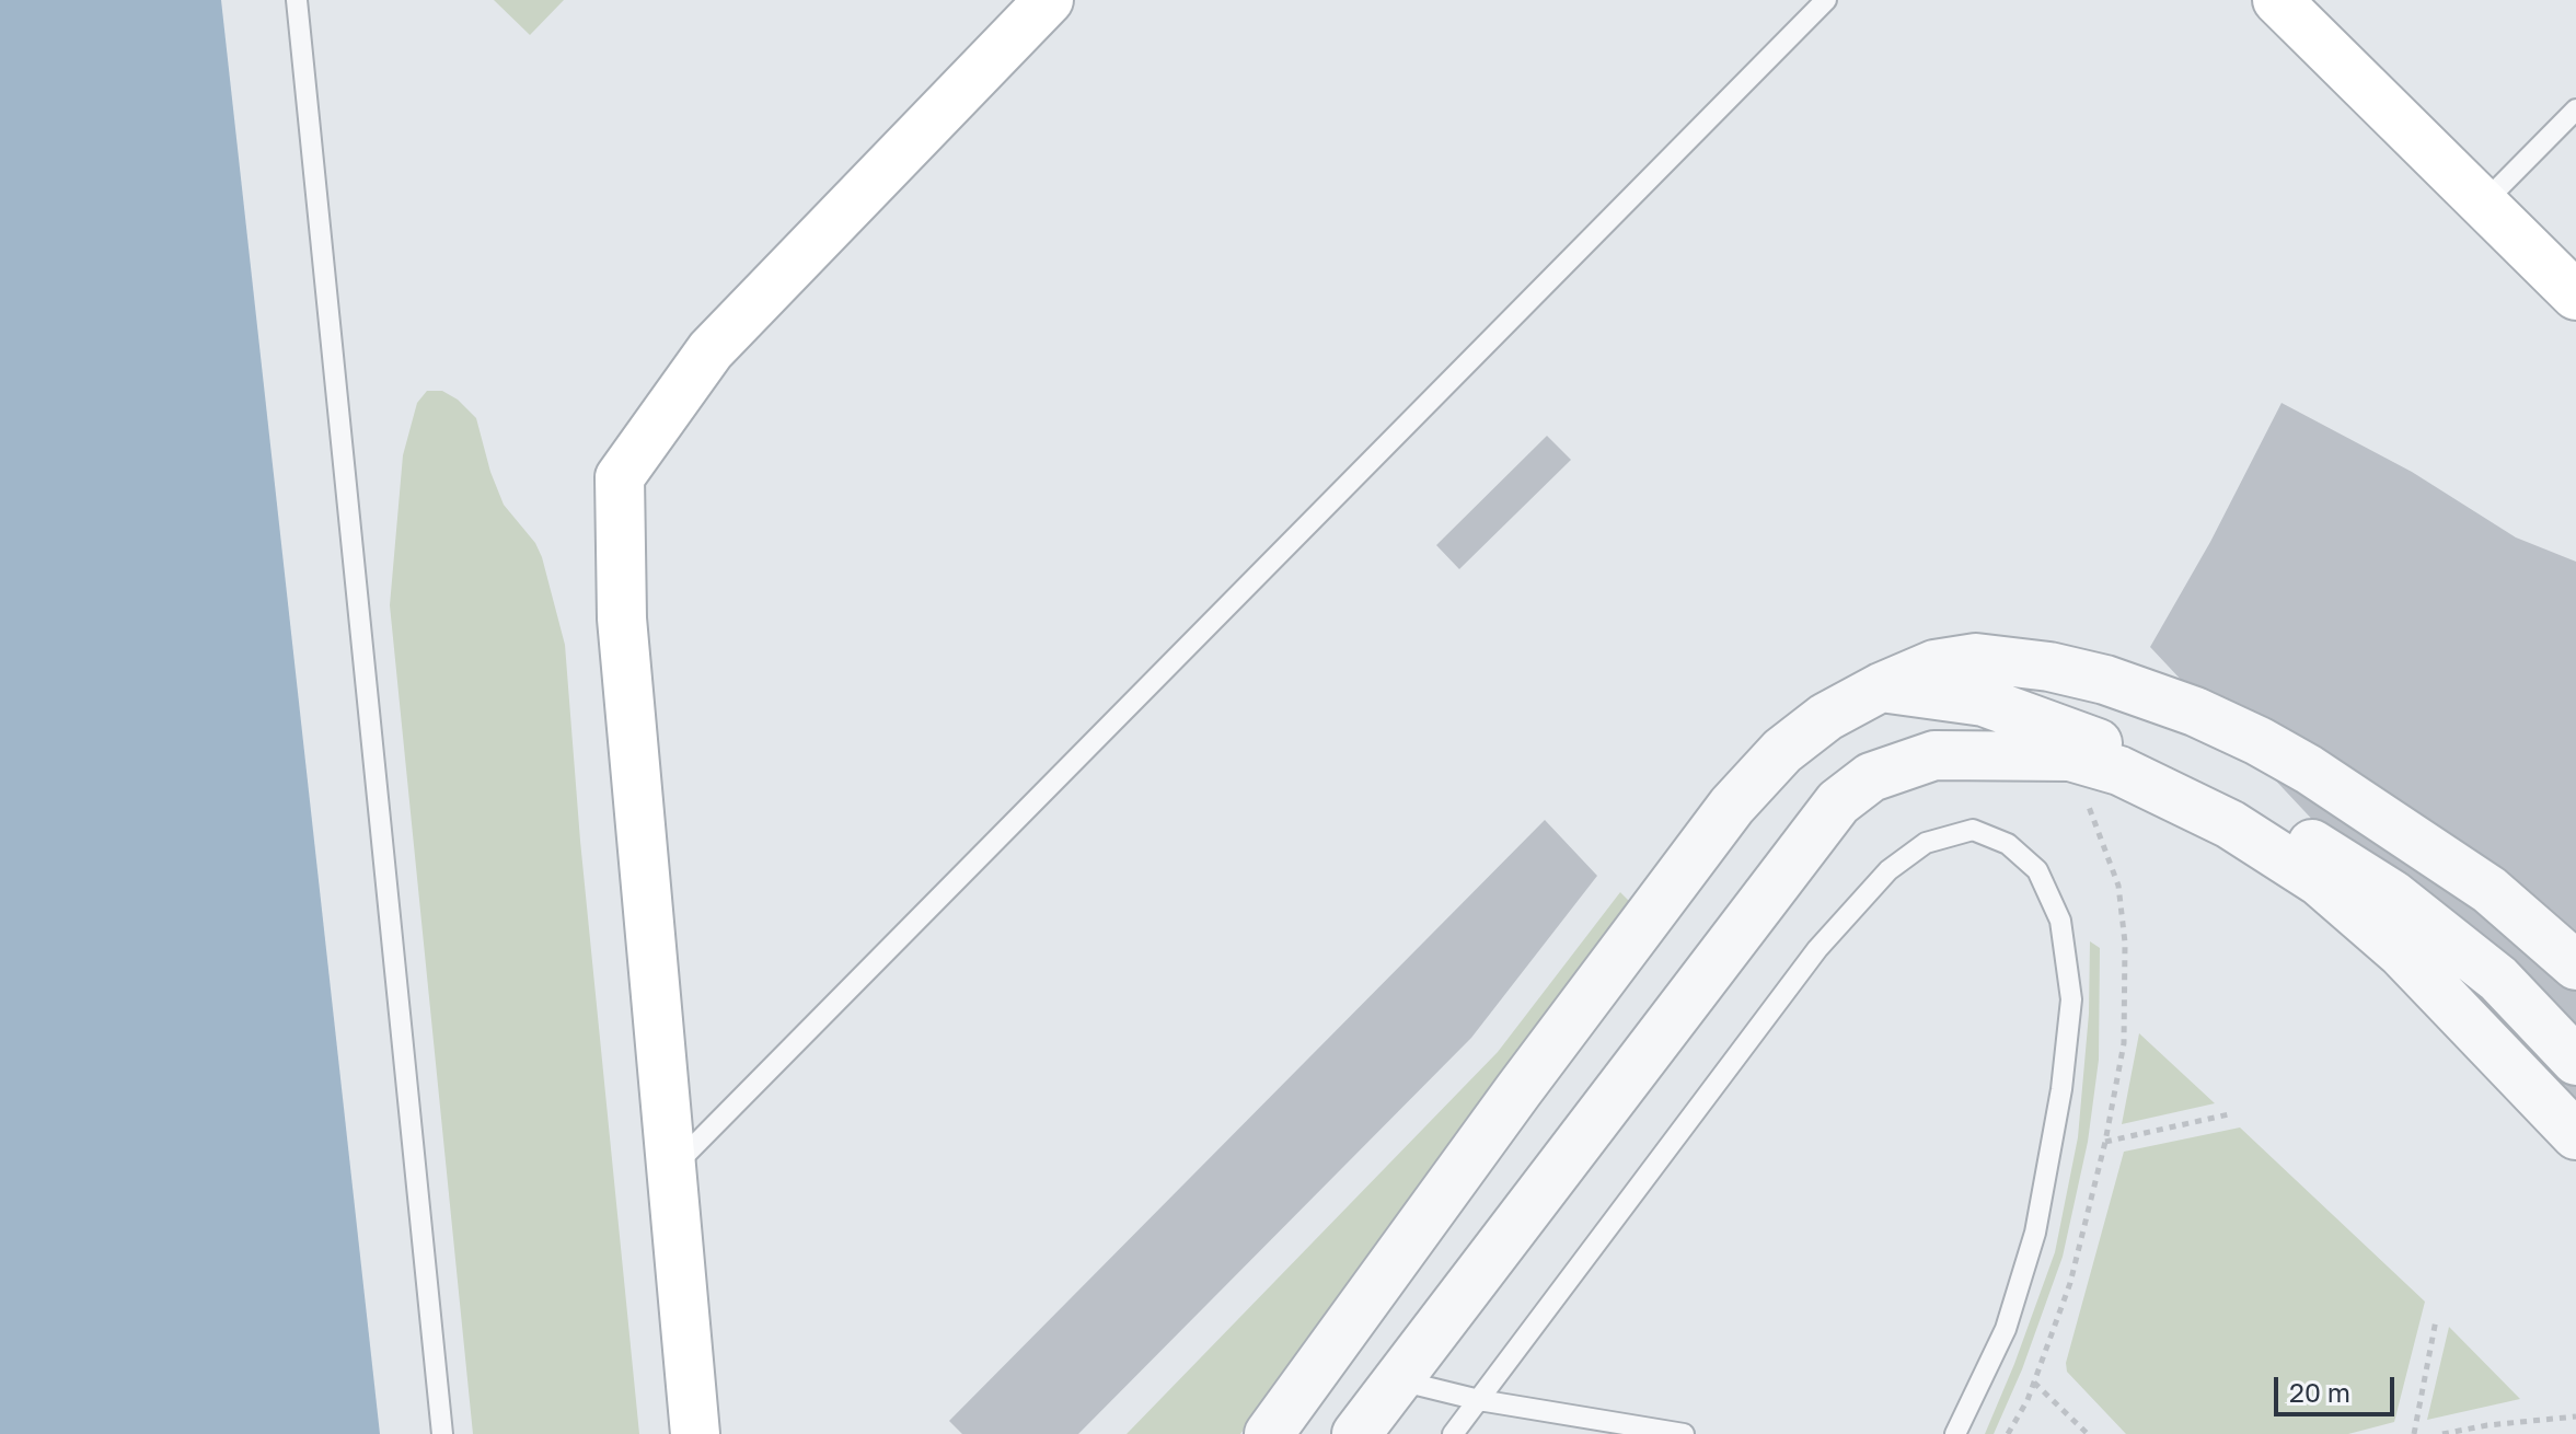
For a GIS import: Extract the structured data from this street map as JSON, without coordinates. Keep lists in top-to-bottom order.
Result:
{
  "scale_bar": "20 m"
}
